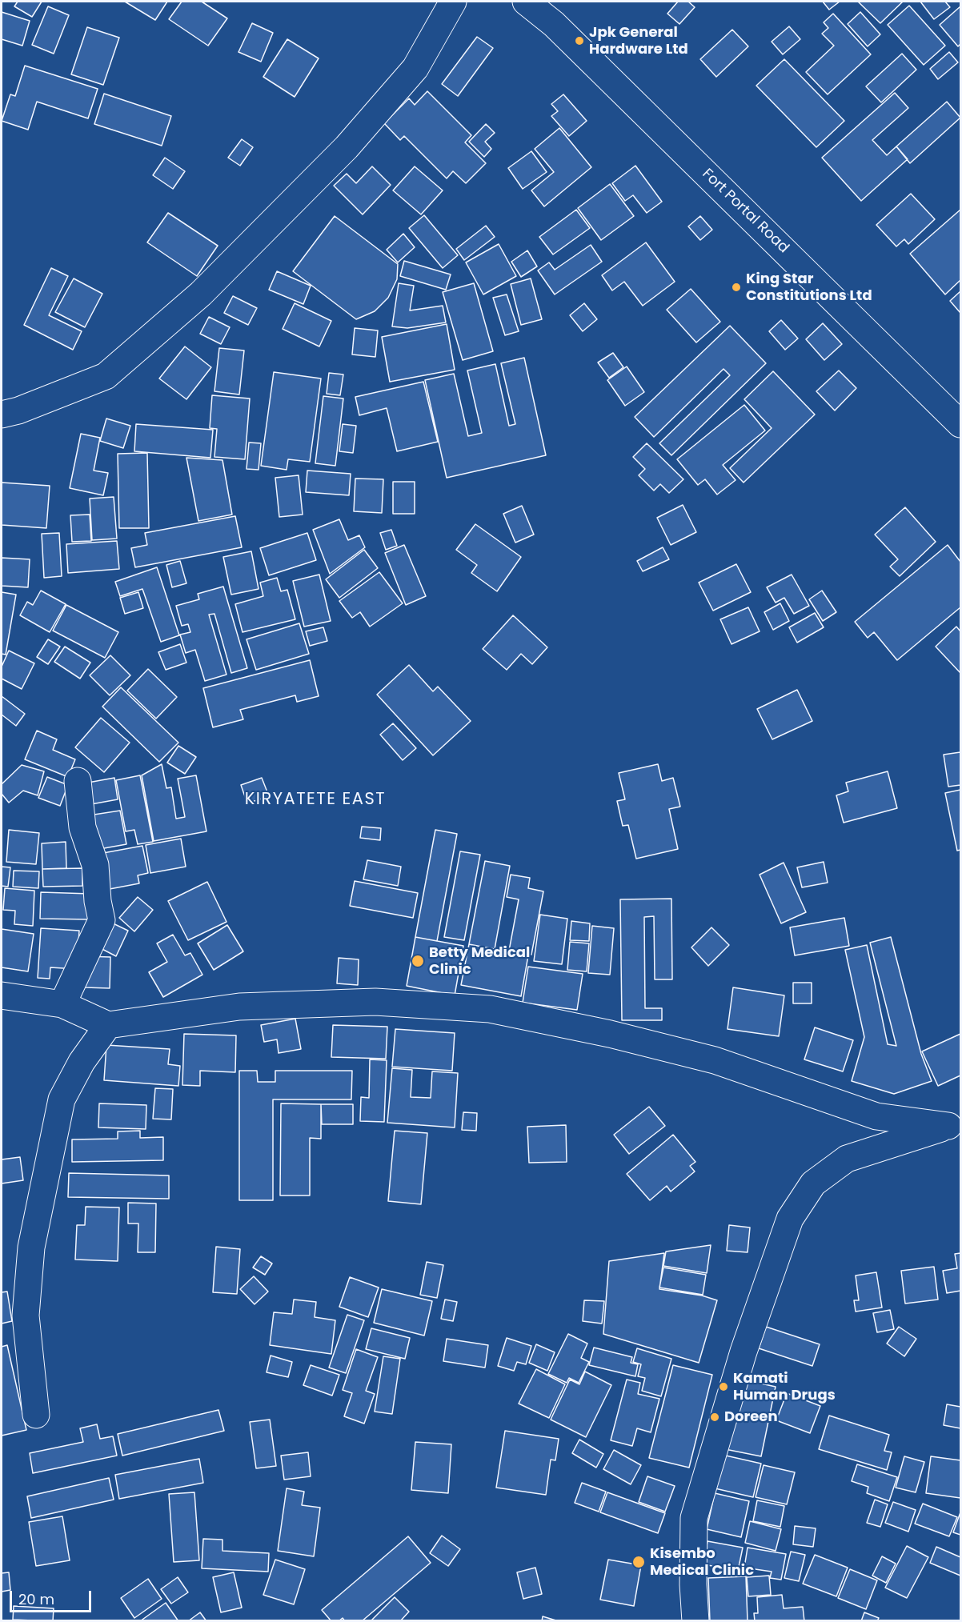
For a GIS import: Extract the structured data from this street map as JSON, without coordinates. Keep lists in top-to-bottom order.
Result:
{
  "streets": {
    "street": ["Fort Portal Road"]
  },
  "districts": ["KIRYATETE EAST"],
  "places": [
    "Jpk General Hardware Ltd",
    "King Star Constitutions Ltd",
    "Betty Medical Clinic",
    "Kamati Human Drugs",
    "Doreen",
    "Kisembo Medical Clinic"
  ],
  "scale_bar": "20 m"
}
